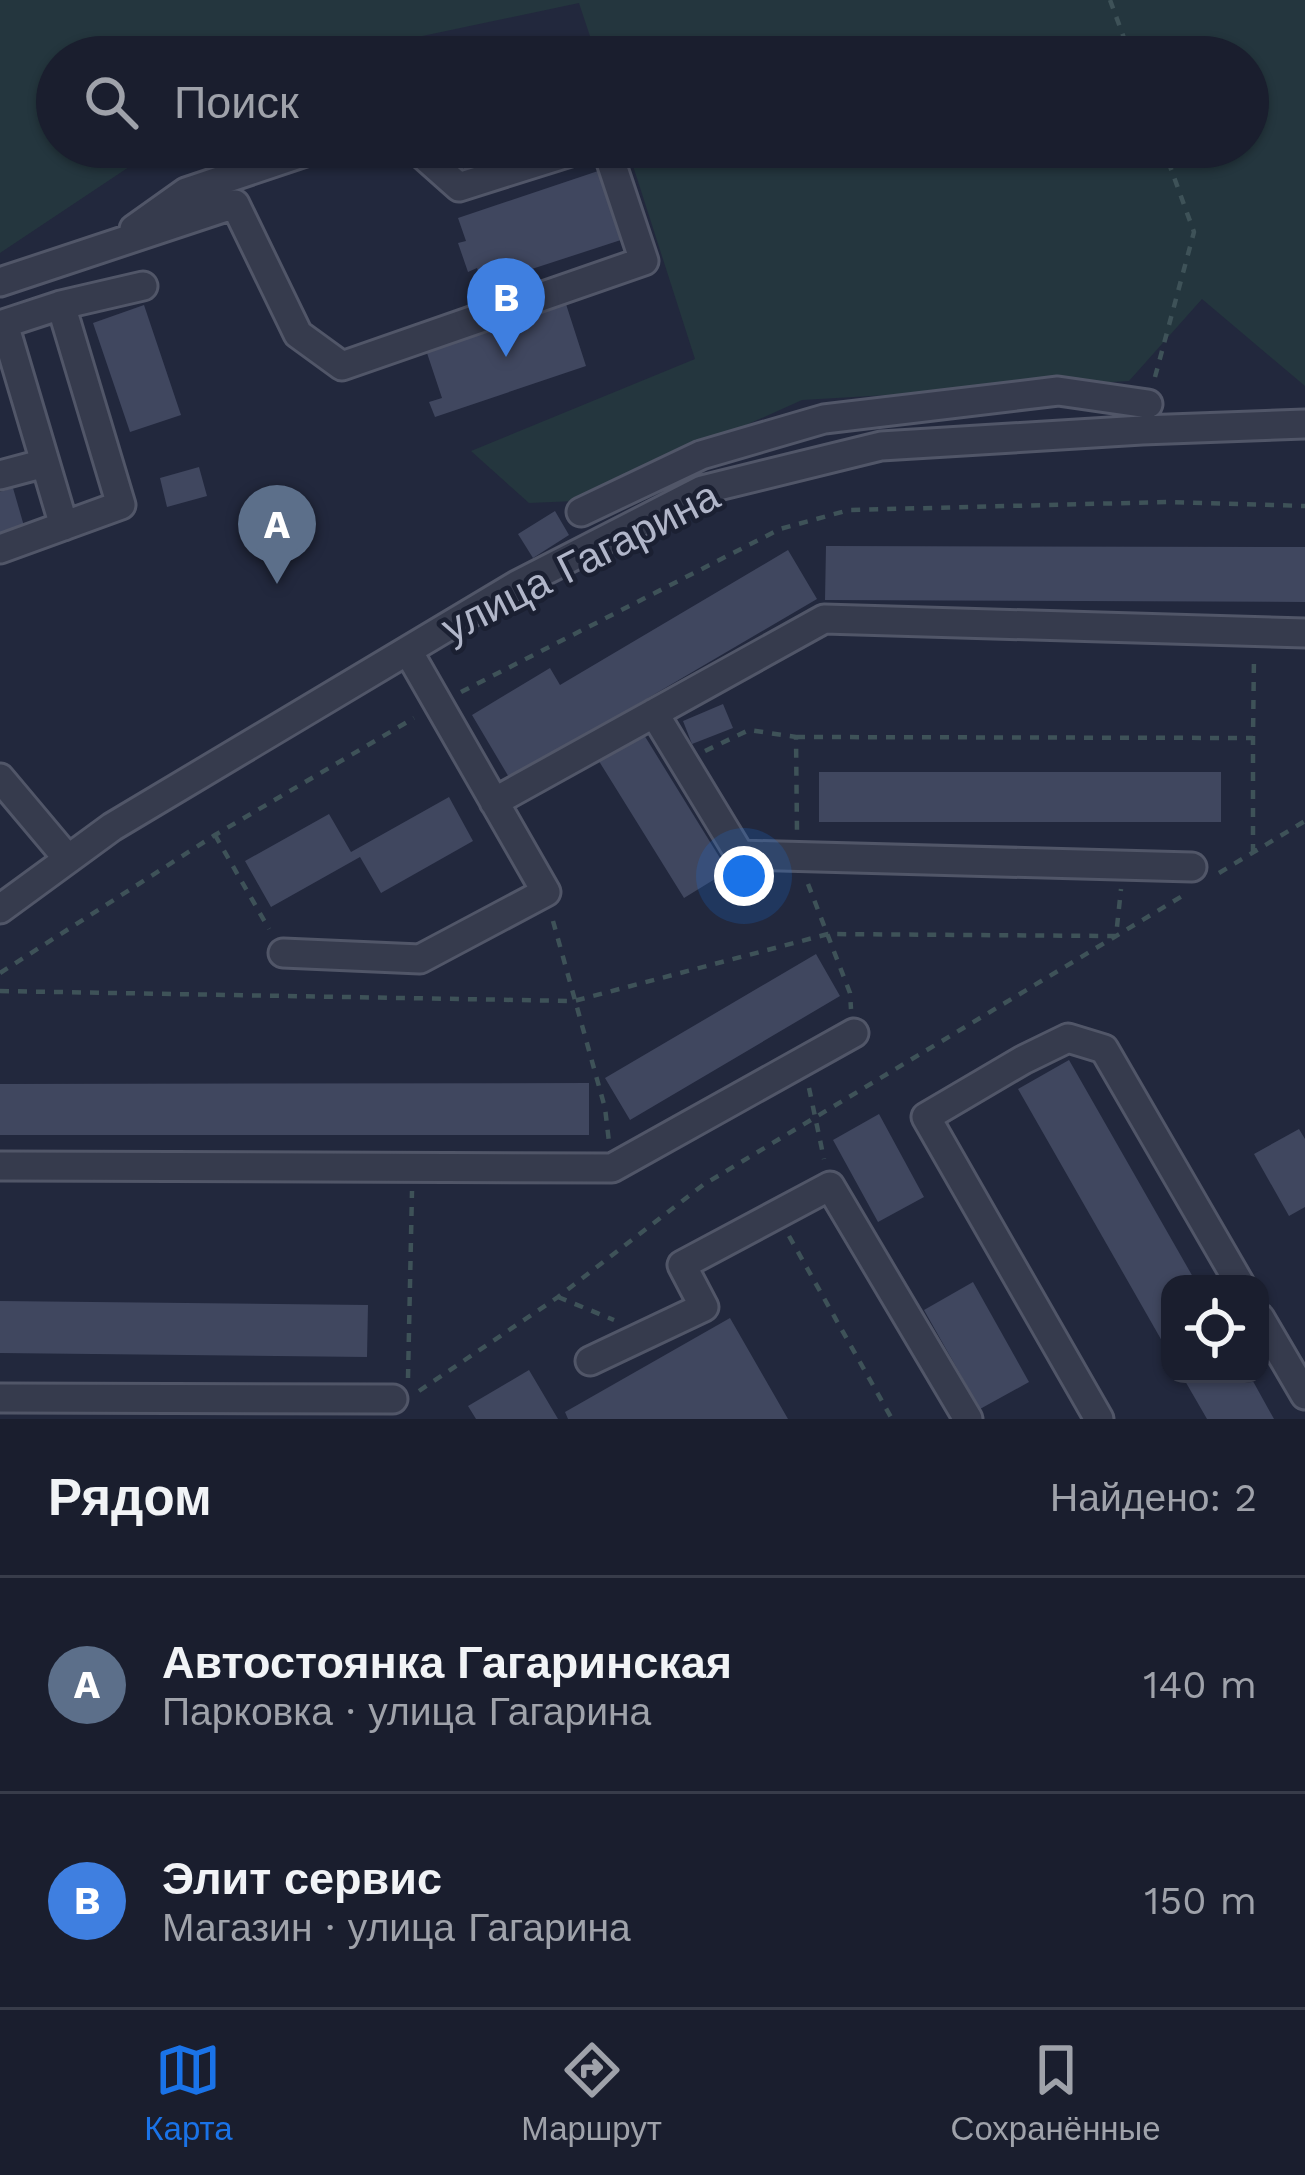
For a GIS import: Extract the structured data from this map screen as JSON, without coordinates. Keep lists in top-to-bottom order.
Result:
{
  "streets": {
    "street": ["улица Гагарина"]
  },
  "page": {
    "search": "Поиск",
    "pins": ["B", "A"],
    "heading": ["Рядом", "Найдено: 2"],
    "list": [
      {
        "mark": "A",
        "name": "Автостоянка Гагаринская",
        "note": "Парковка · улица Гагарина",
        "value": "140 m"
      },
      {
        "mark": "B",
        "name": "Элит сервис",
        "note": "Магазин · улица Гагарина",
        "value": "150 m"
      }
    ],
    "nav": ["Карта", "Маршрут", "Сохранённые"]
  }
}
